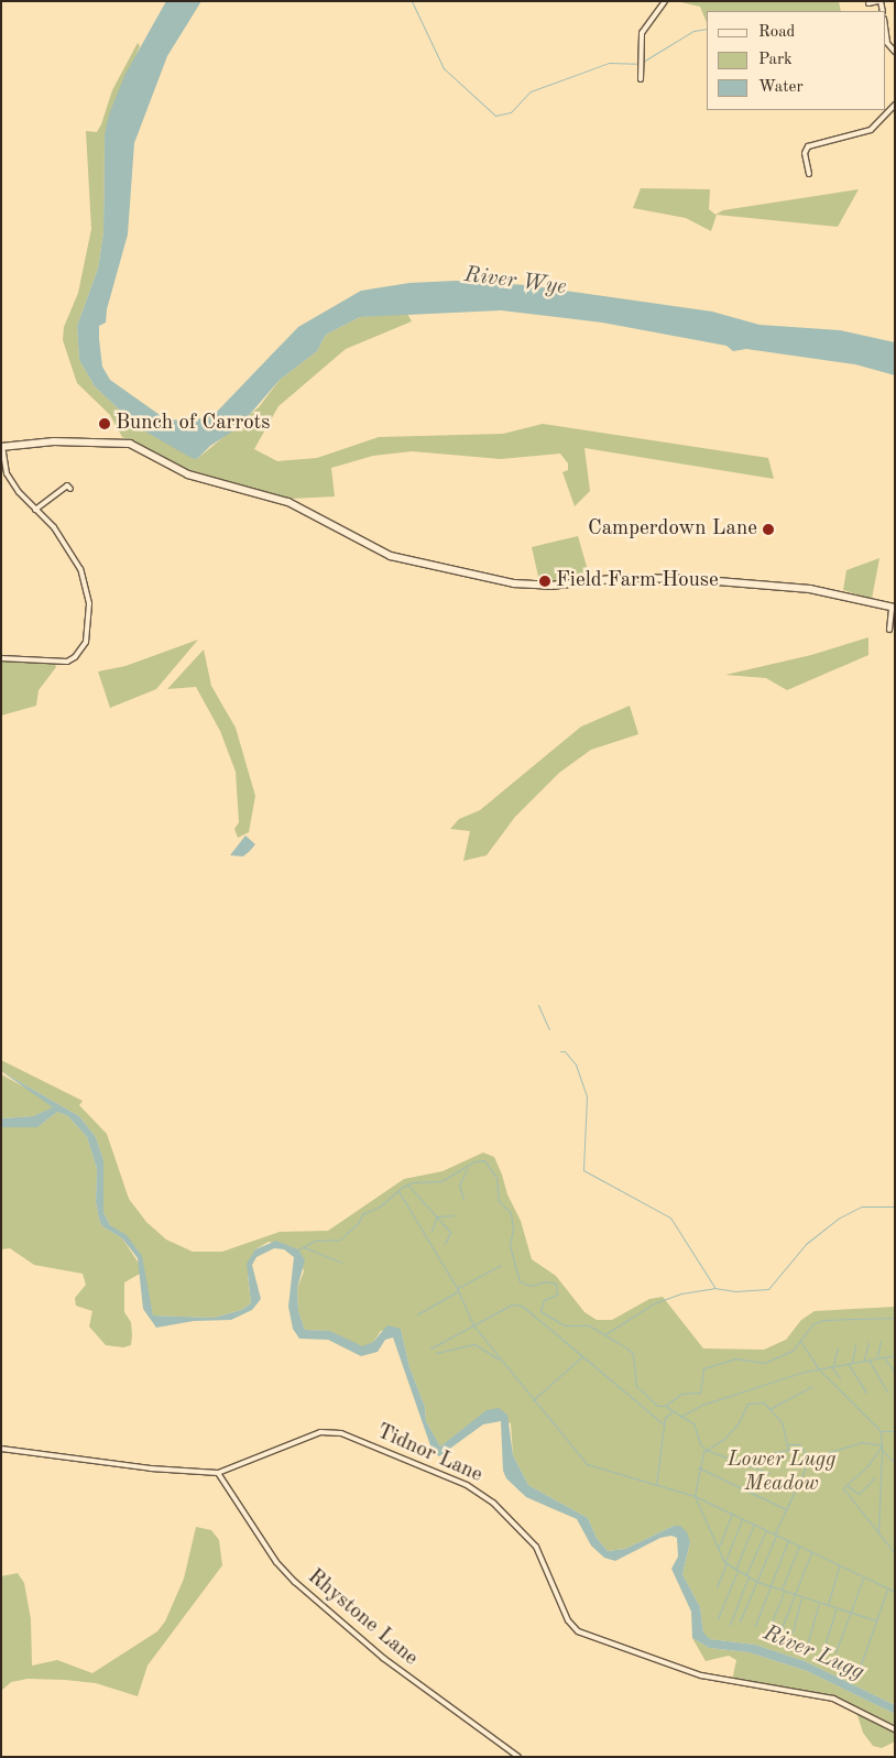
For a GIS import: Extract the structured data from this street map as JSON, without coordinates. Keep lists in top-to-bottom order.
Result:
{
  "streets": {
    "street": ["Tidnor Lane", "Rhystone Lane"]
  },
  "crossings": [
    ["Tidnor Lane", "Rhystone Lane"]
  ],
  "water": ["River Wye", "River Lugg"],
  "parks": ["Lower Lugg Meadow"],
  "places": ["Bunch of Carrots", "Camperdown Lane", "Field Farm House"],
  "legend": ["Road", "Park", "Water"]
}
